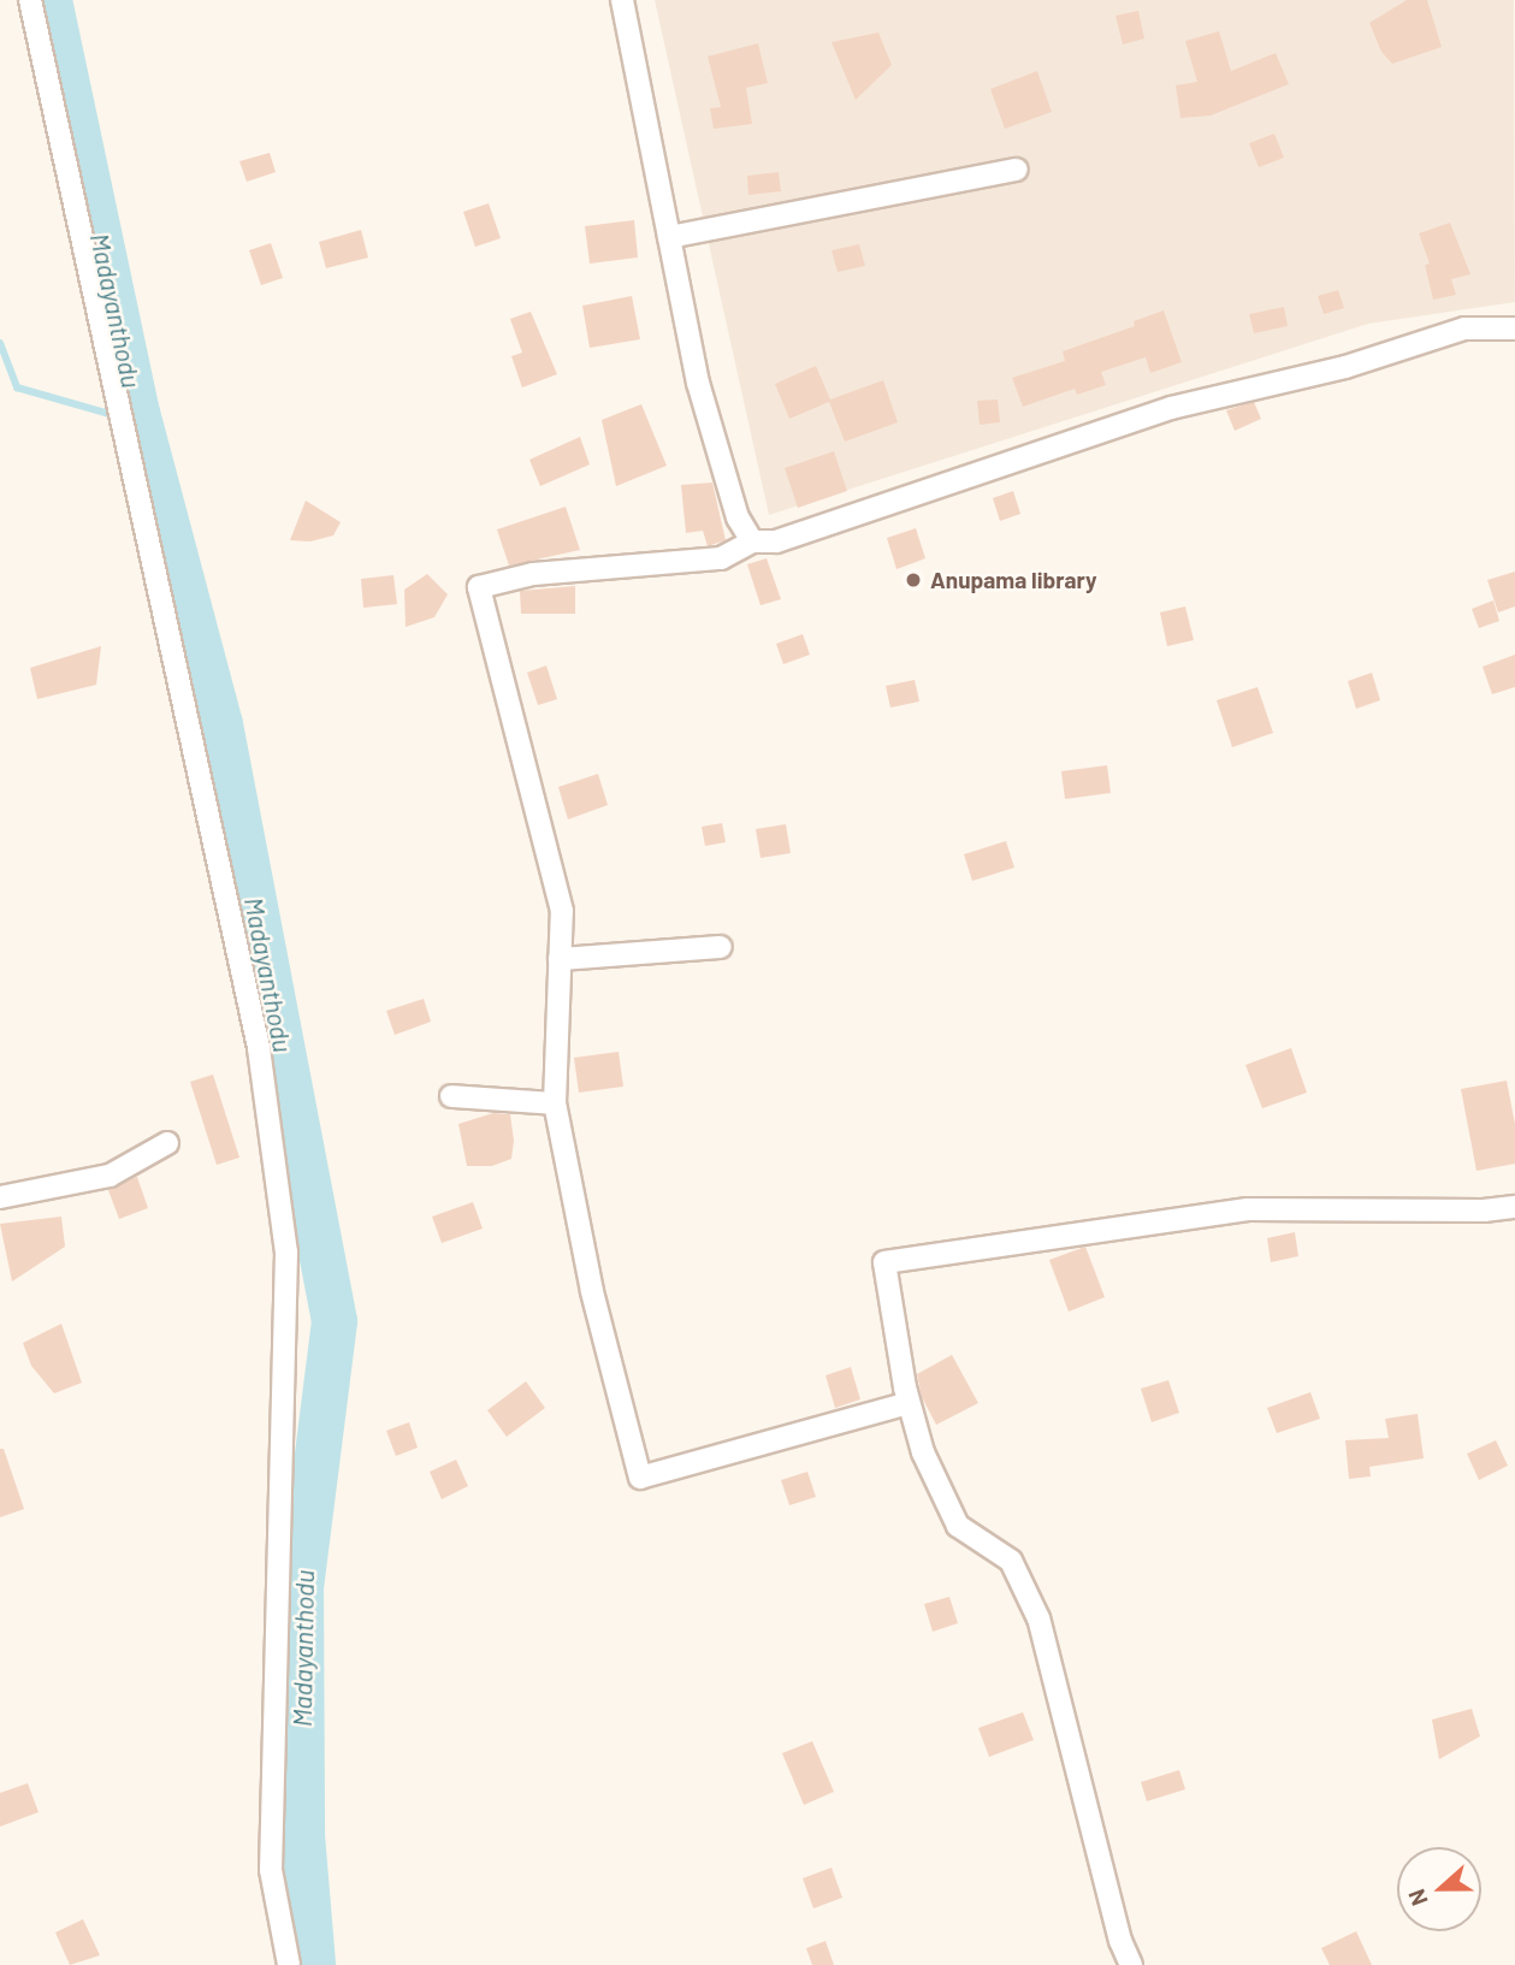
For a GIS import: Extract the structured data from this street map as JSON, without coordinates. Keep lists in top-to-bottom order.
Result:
{
  "water": ["Madayanthodu"],
  "places": ["Anupama library"],
  "north": "left"
}
